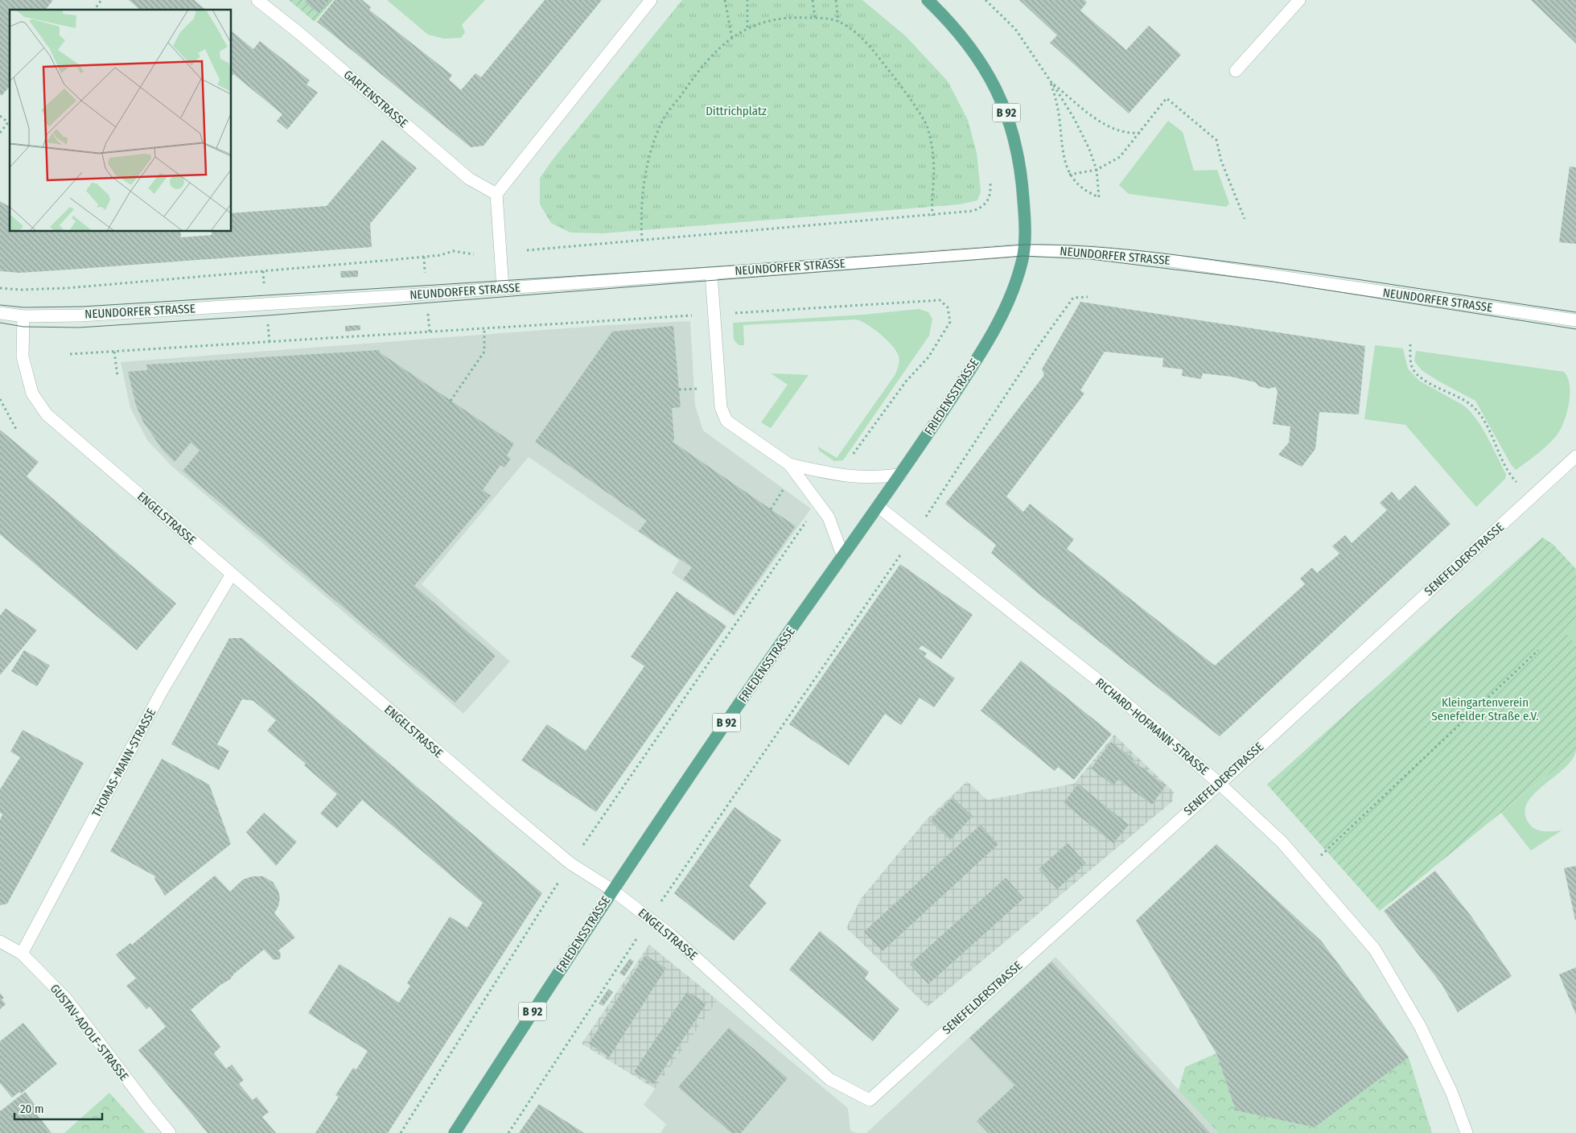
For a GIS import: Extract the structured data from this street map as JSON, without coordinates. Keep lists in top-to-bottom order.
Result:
{
  "streets": {
    "main road": ["B 92", "FRIEDENSSTRASSE"],
    "street": [
      "GARTENSTRASSE",
      "NEUNDORFER STRASSE",
      "ENGELSTRASSE",
      "SENEFELDERSTRASSE",
      "RICHARD-HOFMANN-STRASSE",
      "THOMAS-MANN-STRASSE",
      "GUSTAV-ADOLF-STRASSE"
    ]
  },
  "crossings": [
    ["B 92", "NEUNDORFER STRASSE"],
    ["B 92", "FRIEDENSSTRASSE"],
    ["NEUNDORFER STRASSE", "FRIEDENSSTRASSE"],
    ["NEUNDORFER STRASSE", "ENGELSTRASSE"],
    ["FRIEDENSSTRASSE", "ENGELSTRASSE"],
    ["FRIEDENSSTRASSE", "RICHARD-HOFMANN-STRASSE"],
    ["ENGELSTRASSE", "SENEFELDERSTRASSE"],
    ["ENGELSTRASSE", "THOMAS-MANN-STRASSE"],
    ["SENEFELDERSTRASSE", "RICHARD-HOFMANN-STRASSE"],
    ["THOMAS-MANN-STRASSE", "GUSTAV-ADOLF-STRASSE"]
  ],
  "parks": ["Dittrichplatz", "Kleingartenverein Senefelder Straße e.V."],
  "scale_bar": "20 m"
}
